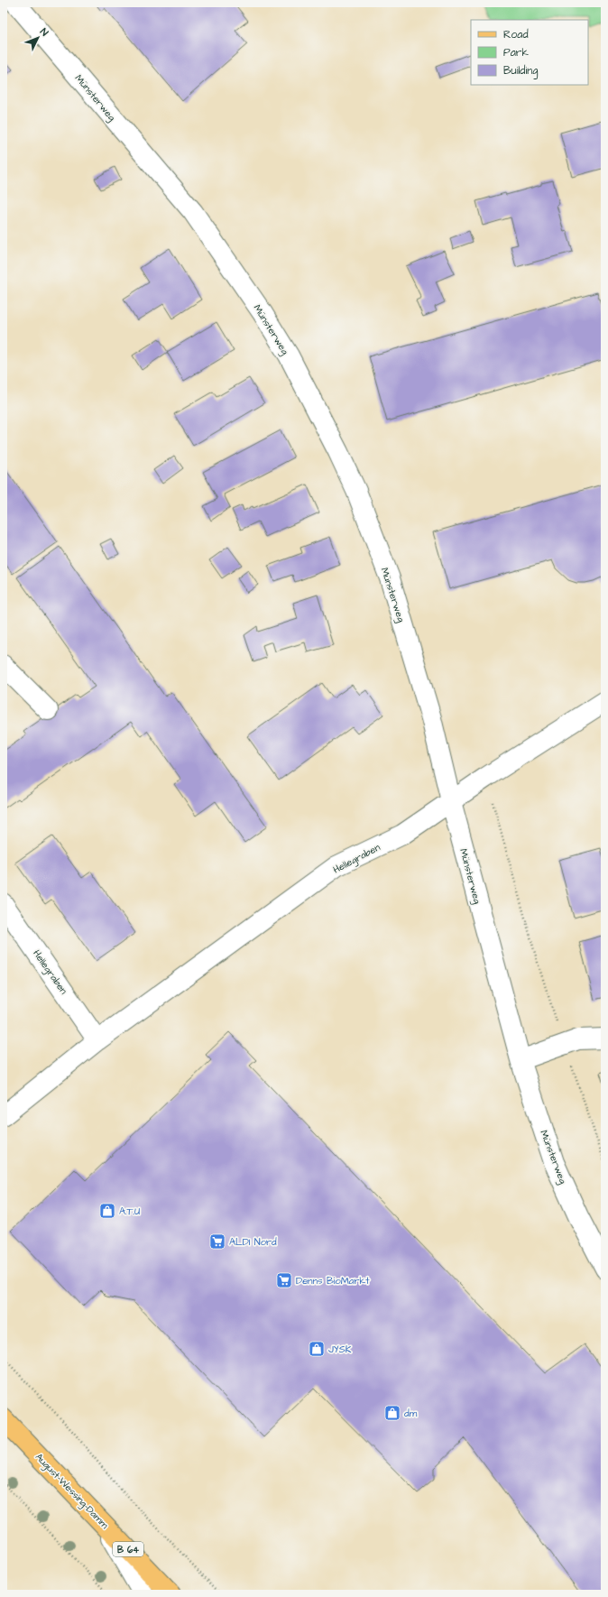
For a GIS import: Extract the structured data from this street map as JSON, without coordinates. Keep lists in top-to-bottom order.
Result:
{
  "streets": {
    "main road": ["August-Wessing-Damm", "B 64"],
    "street": ["Münsterweg", "Hellegraben"]
  },
  "crossings": [
    ["Münsterweg", "Hellegraben"]
  ],
  "places": {
    "shop": ["A.T.U", "JYSK", "dm"],
    "supermarket": ["ALDI Nord", "Denns BioMarkt"]
  },
  "legend": ["Road", "Park", "Building"],
  "north": "top right"
}
